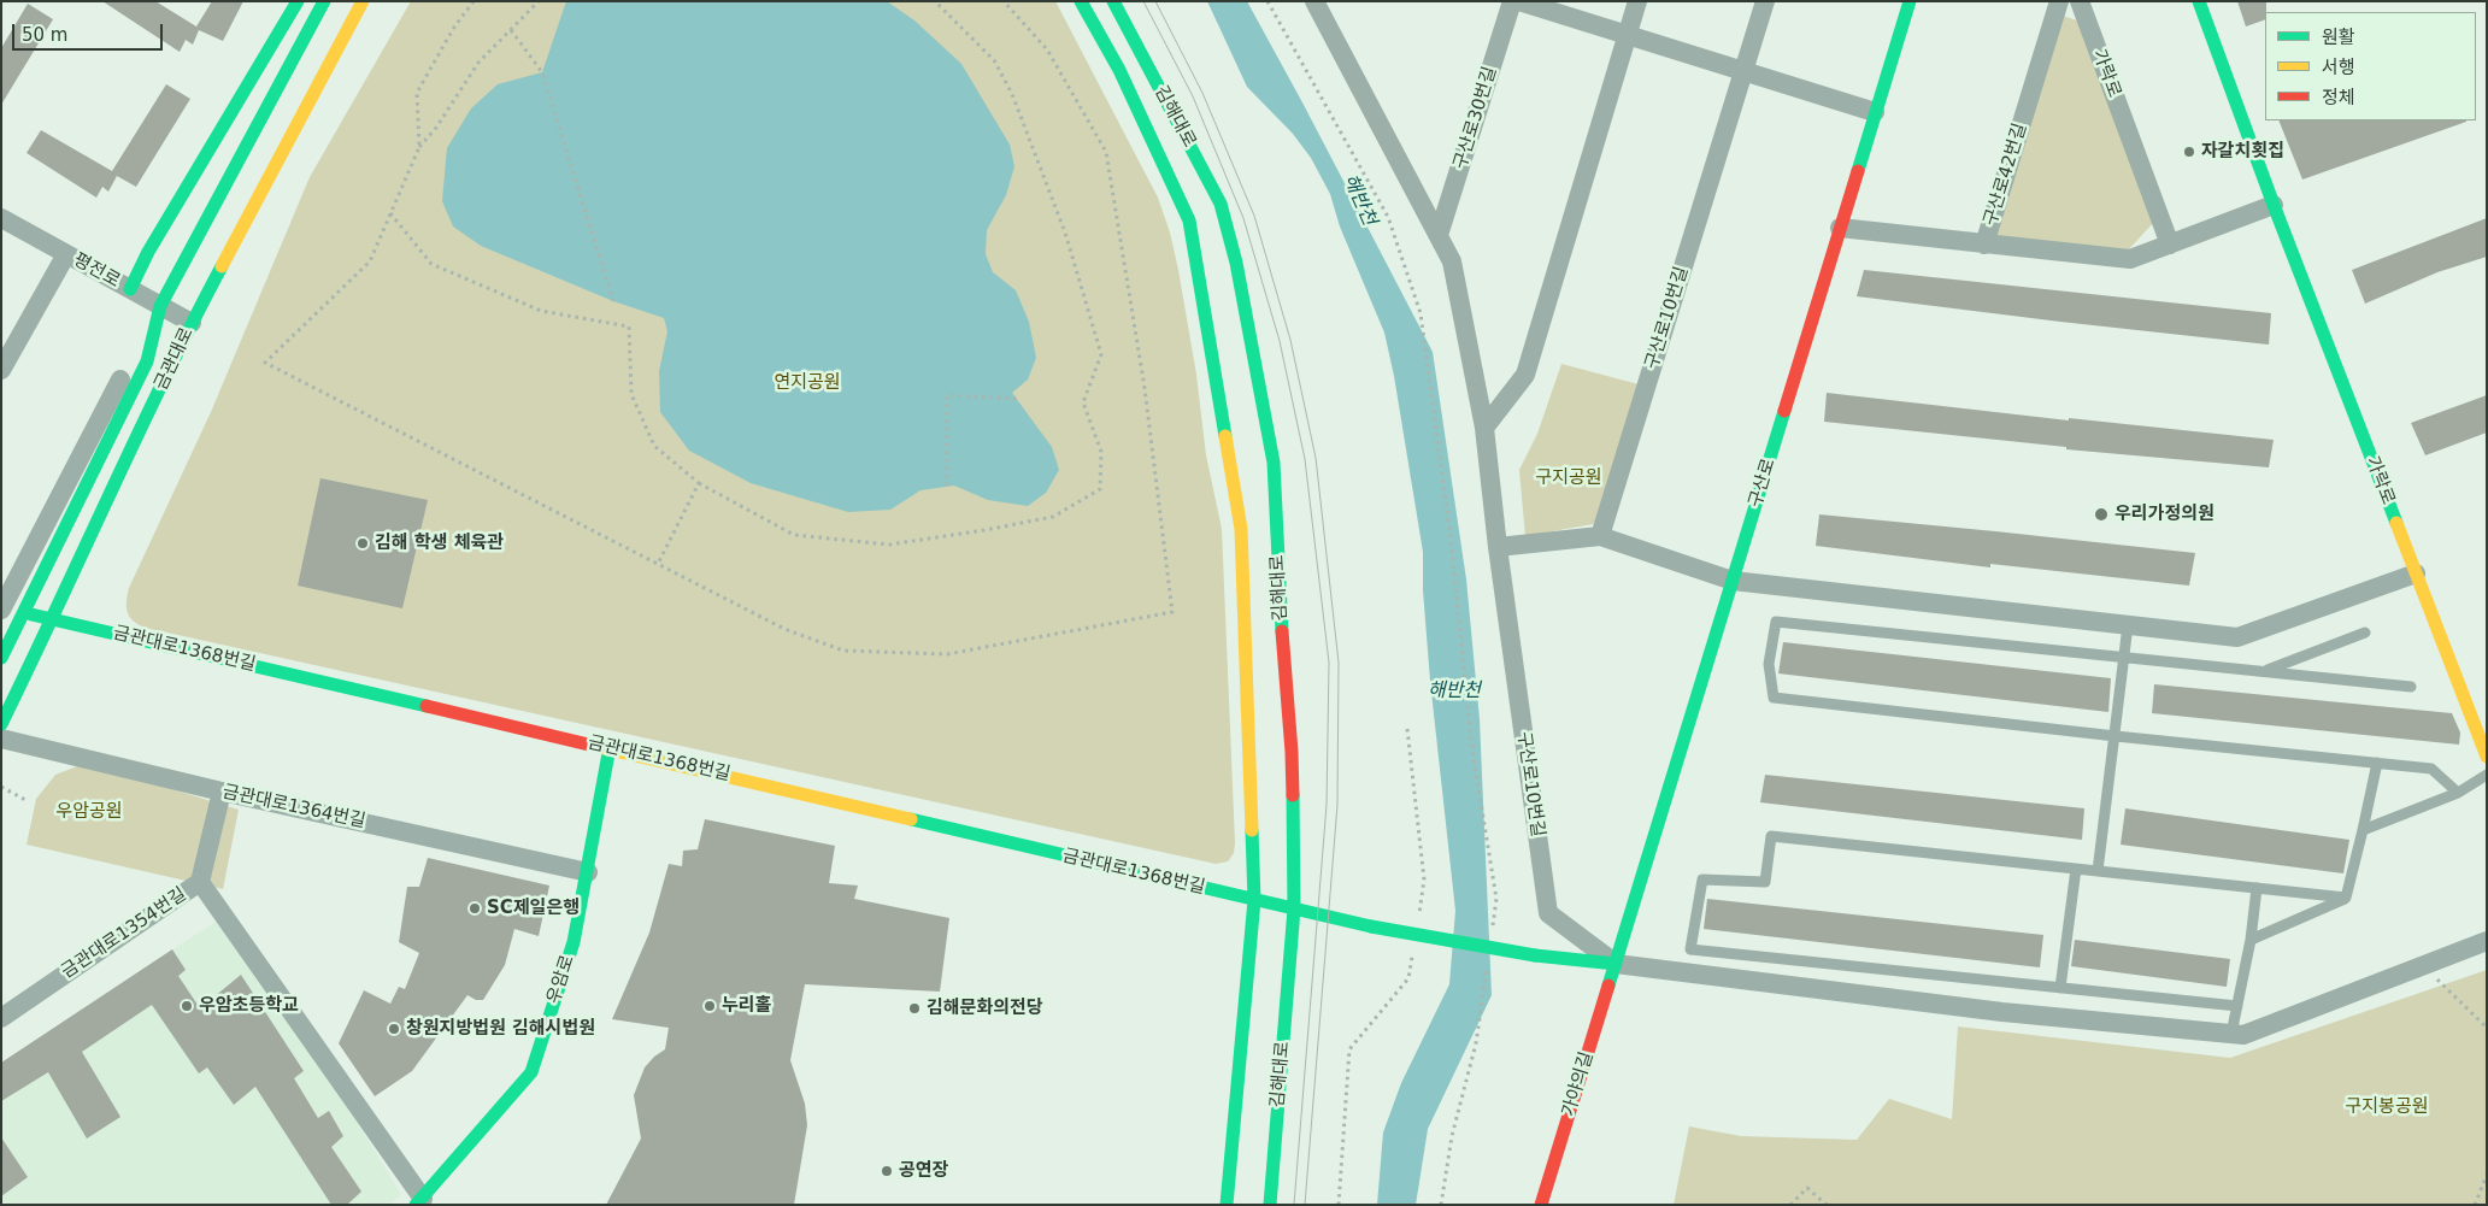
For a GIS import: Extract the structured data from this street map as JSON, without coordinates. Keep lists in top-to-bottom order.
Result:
{
  "streets": {
    "main road": [
      "가락로",
      "김해대로",
      "금관대로",
      "구산로",
      "금관대로1368번길",
      "우암로",
      "가야의길"
    ],
    "street": [
      "구산로30번길",
      "구산로42번길",
      "평전로",
      "구산로10번길",
      "금관대로1364번길",
      "금관대로1354번길"
    ]
  },
  "crossings": [
    ["김해대로", "금관대로1368번길"],
    ["구산로30번길", "구산로10번길"],
    ["구산로42번길", "구산로"],
    ["평전로", "금관대로"],
    ["구산로10번길", "구산로"],
    ["구산로10번길", "금관대로1368번길"],
    ["구산로10번길", "가야의길"],
    ["금관대로", "금관대로1368번길"],
    ["구산로", "금관대로1368번길"],
    ["구산로", "가야의길"],
    ["금관대로1368번길", "우암로"],
    ["금관대로1368번길", "가야의길"],
    ["금관대로1364번길", "금관대로1354번길"],
    ["금관대로1364번길", "우암로"]
  ],
  "water": ["해반천"],
  "parks": [
    "연지공원",
    "구지공원",
    "우암공원",
    "구지봉공원"
  ],
  "places": [
    "자갈치횟집",
    "우리가정의원",
    "김해 학생 체육관",
    "SC제일은행",
    "우암초등학교",
    "누리홀",
    "김해문화의전당",
    "창원지방법원 김해시법원",
    "공연장"
  ],
  "legend": ["원활", "서행", "정체"],
  "scale_bar": "50 m"
}
